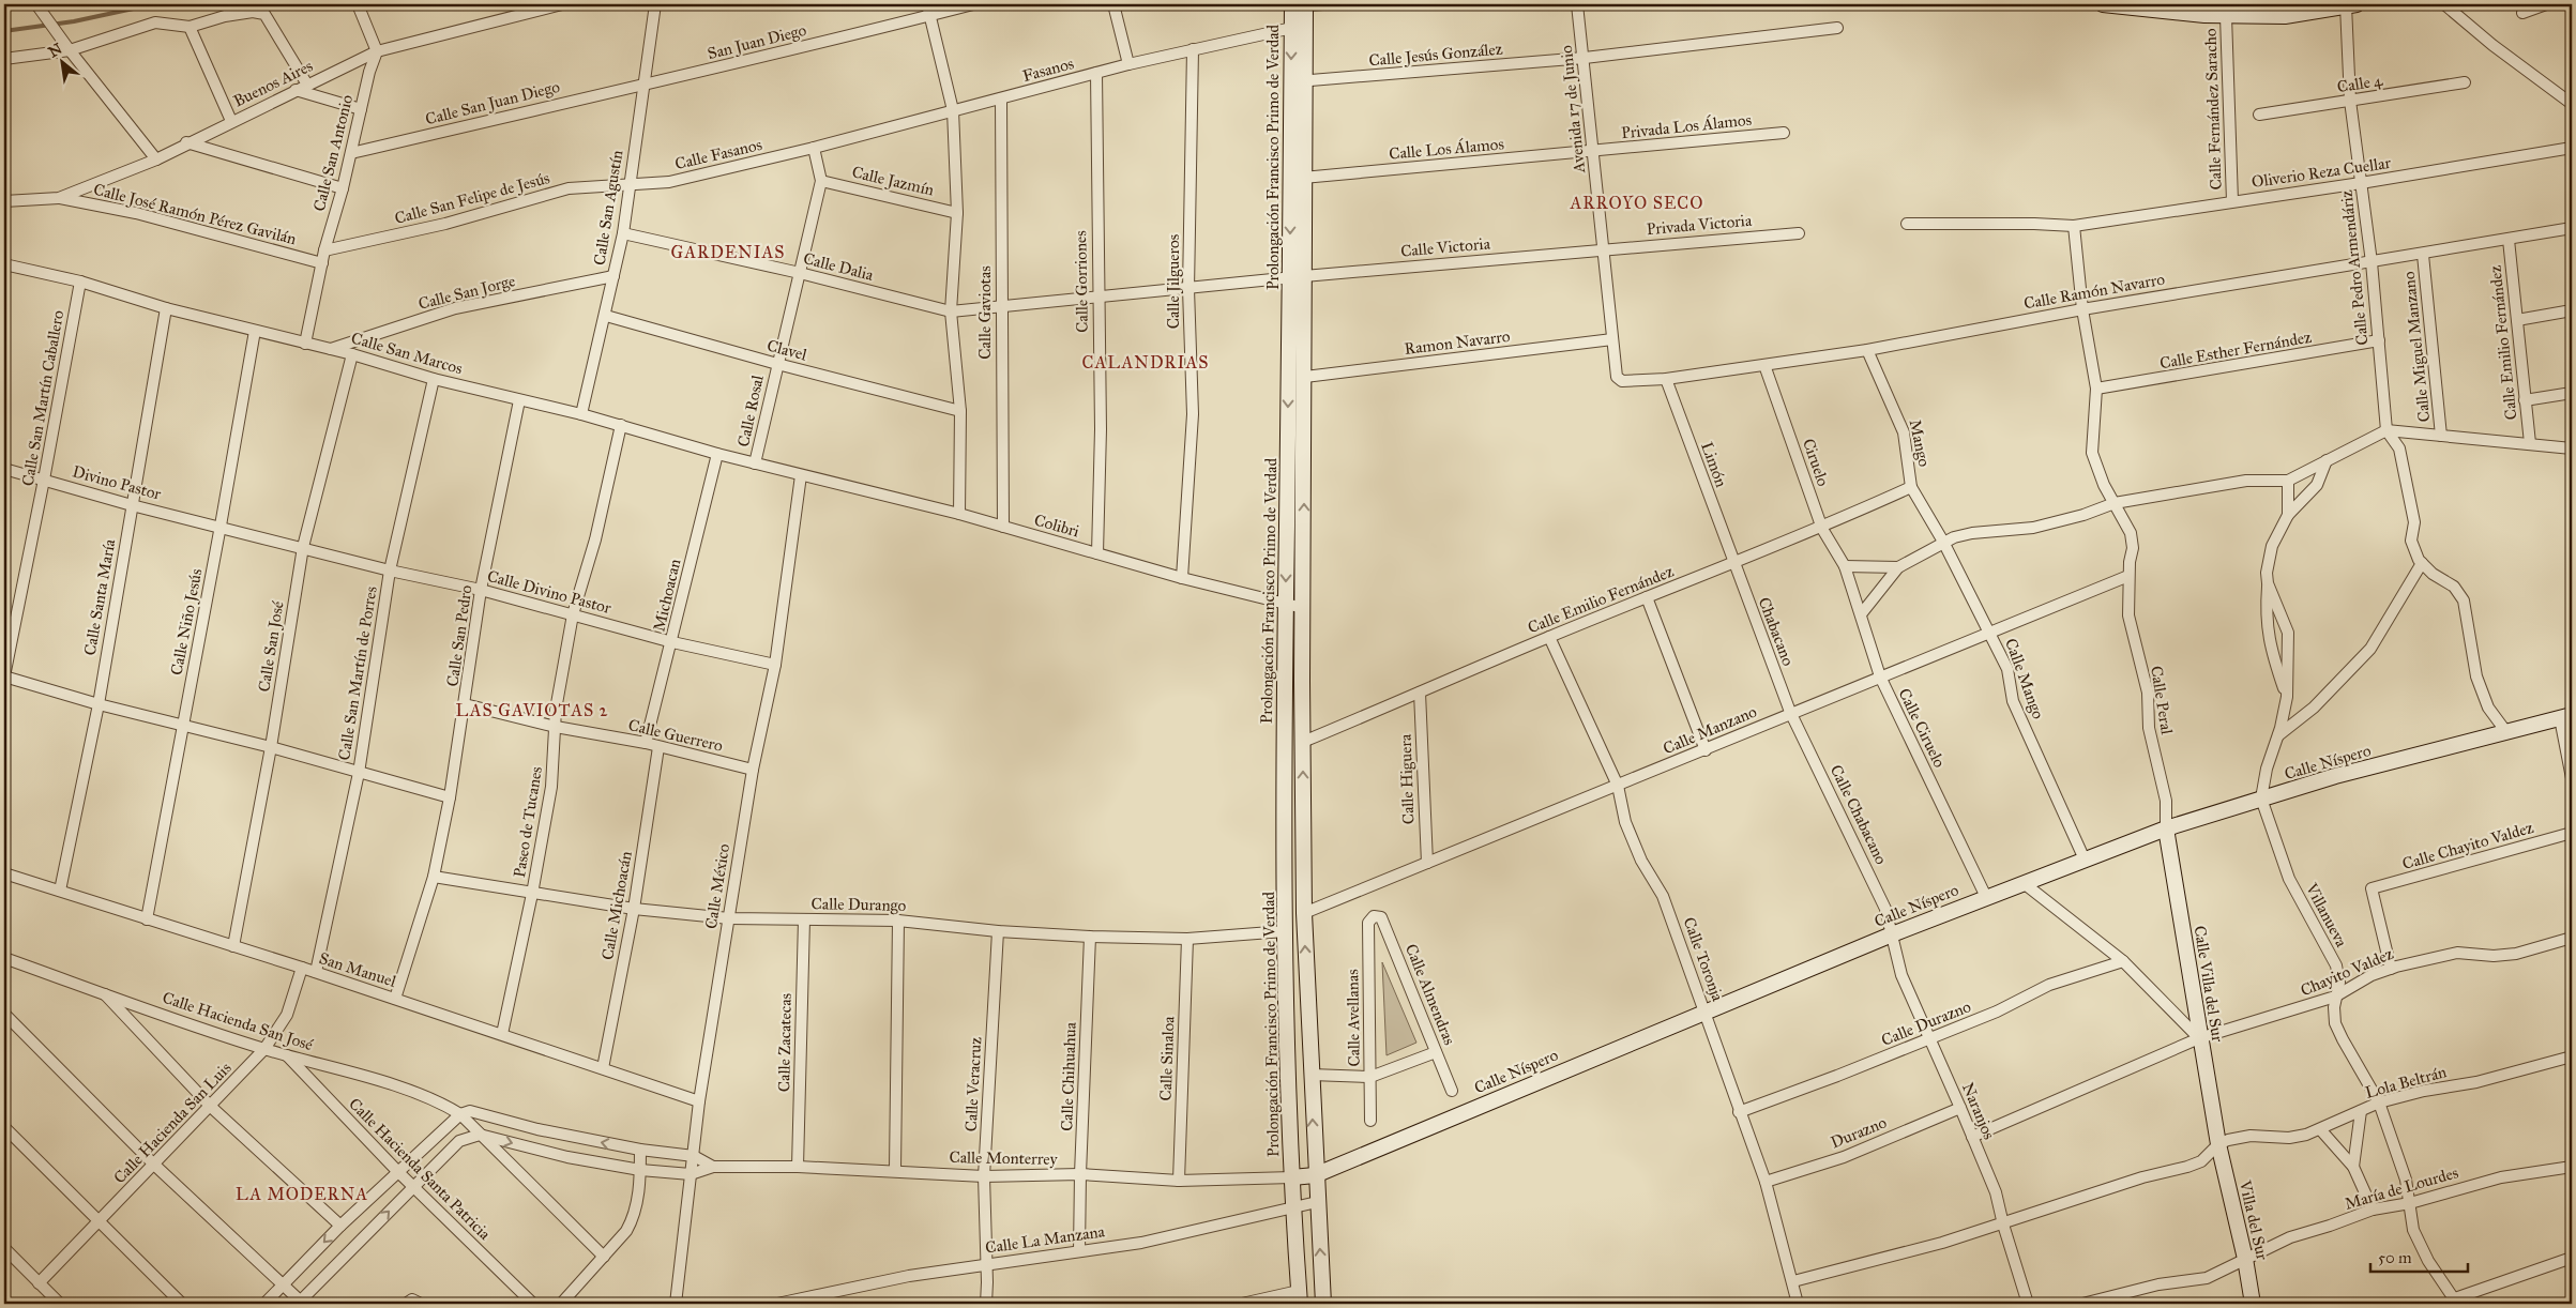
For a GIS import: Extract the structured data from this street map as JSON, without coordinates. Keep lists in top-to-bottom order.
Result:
{
  "streets": {
    "main road": [
      "Prolongación Francisco Primo de Verdad",
      "Calle Níspero",
      "Calle Villa del Sur",
      "Villa del Sur"
    ],
    "street": [
      "San Juan Diego",
      "Calle Jesús González",
      "Fasanos",
      "Buenos Aires",
      "Calle 4",
      "Calle San Juan Diego",
      "Avenida 17 de Junio",
      "Calle Fernández Saracho",
      "Privada Los Álamos",
      "Calle Los Álamos",
      "Calle San Antonio",
      "Calle Fasanos",
      "Oliverio Reza Cuellar",
      "Calle Jazmín",
      "Calle San Felipe de Jesús",
      "Calle San Agustín",
      "Calle José Ramón Pérez Gavilán",
      "Privada Victoria",
      "Calle Victoria",
      "Calle Dalia",
      "Calle Pedro Armendáriz",
      "Calle Gorriones",
      "Calle Jilgueros",
      "Calle Ramón Navarro",
      "Calle San Jorge",
      "Calle Gaviotas",
      "Ramon Navarro",
      "Calle Emilio Fernández",
      "Calle Miguel Manzano",
      "Clavel",
      "Calle Esther Fernández",
      "Calle San Marcos",
      "Calle San Martín Caballero",
      "Calle Rosal",
      "Mango",
      "Ciruelo",
      "Limón",
      "Divino Pastor",
      "Colibri",
      "Calle Divino Pastor",
      "Michoacan",
      "Calle Santa María",
      "Calle Niño Jesús",
      "Chabacano",
      "Calle San Pedro",
      "Calle San José",
      "Calle San Martín de Porres",
      "Calle Mango",
      "Calle Peral",
      "Calle Ciruelo",
      "Calle Manzano",
      "Calle Guerrero",
      "Calle Higuera",
      "Calle Chabacano",
      "Paseo de Tucanes",
      "Calle Chayito Valdez",
      "Calle México",
      "Calle Durango",
      "Calle Michoacán",
      "Villanueva",
      "Calle Toronja",
      "San Manuel",
      "Chayito Valdez",
      "Calle Almendras",
      "Calle Avellanas",
      "Calle Hacienda San José",
      "Calle Durazno",
      "Calle Zacatecas",
      "Calle Sinaloa",
      "Calle Chihuahua",
      "Lola Beltrán",
      "Calle Veracruz",
      "Naranjos",
      "Calle Hacienda San Luis",
      "Durazno",
      "Calle Monterrey",
      "Calle Hacienda Santa Patricia",
      "María de Lourdes",
      "Calle La Manzana"
    ]
  },
  "crossings": [
    ["San Juan Diego", "Calle San Juan Diego"],
    ["San Juan Diego", "Calle San Agustín"],
    ["Calle Jesús González", "Avenida 17 de Junio"],
    ["Calle Jesús González", "Prolongación Francisco Primo de Verdad"],
    ["Fasanos", "Calle Fasanos"],
    ["Fasanos", "Prolongación Francisco Primo de Verdad"],
    ["Fasanos", "Calle Gorriones"],
    ["Fasanos", "Calle Jilgueros"],
    ["Fasanos", "Calle Gaviotas"],
    ["Fasanos", "Calle Rosal"],
    ["Buenos Aires", "Calle San Antonio"],
    ["Buenos Aires", "Calle José Ramón Pérez Gavilán"],
    ["Calle 4", "Calle Pedro Armendáriz"],
    ["Calle San Juan Diego", "Calle San Antonio"],
    ["Calle San Juan Diego", "Calle San Agustín"],
    ["Avenida 17 de Junio", "Privada Los Álamos"],
    ["Avenida 17 de Junio", "Calle Los Álamos"],
    ["Avenida 17 de Junio", "Privada Victoria"],
    ["Avenida 17 de Junio", "Calle Victoria"],
    ["Avenida 17 de Junio", "Calle Ramón Navarro"],
    ["Avenida 17 de Junio", "Ramon Navarro"],
    ["Calle Fernández Saracho", "Oliverio Reza Cuellar"],
    ["Privada Los Álamos", "Calle Los Álamos"],
    ["Calle Los Álamos", "Prolongación Francisco Primo de Verdad"],
    ["Calle San Antonio", "Calle San Felipe de Jesús"],
    ["Calle San Antonio", "Calle José Ramón Pérez Gavilán"],
    ["Calle San Antonio", "Calle San Marcos"],
    ["Calle Fasanos", "Calle San Felipe de Jesús"],
    ["Calle Fasanos", "Calle San Agustín"],
    ["Calle Fasanos", "Calle Rosal"],
    ["Prolongación Francisco Primo de Verdad", "Calle Victoria"],
    ["Prolongación Francisco Primo de Verdad", "Ramon Navarro"],
    ["Prolongación Francisco Primo de Verdad", "Calle Emilio Fernández"],
    ["Prolongación Francisco Primo de Verdad", "Colibri"],
    ["Prolongación Francisco Primo de Verdad", "Calle Manzano"],
    ["Prolongación Francisco Primo de Verdad", "Calle Níspero"],
    ["Prolongación Francisco Primo de Verdad", "Calle Durango"],
    ["Prolongación Francisco Primo de Verdad", "Calle Monterrey"],
    ["Prolongación Francisco Primo de Verdad", "Calle La Manzana"],
    ["Oliverio Reza Cuellar", "Calle Pedro Armendáriz"],
    ["Oliverio Reza Cuellar", "Calle Peral"],
    ["Calle Jazmín", "Calle Rosal"],
    ["Calle San Felipe de Jesús", "Calle San Agustín"],
    ["Calle San Agustín", "Calle Dalia"],
    ["Calle San Agustín", "Calle San Jorge"],
    ["Calle San Agustín", "Clavel"],
    ["Calle San Agustín", "Calle San Marcos"],
    ["Privada Victoria", "Calle Victoria"],
    ["Calle Victoria", "Calle Dalia"],
    ["Calle Victoria", "Calle Gorriones"],
    ["Calle Victoria", "Calle Jilgueros"],
    ["Calle Dalia", "Calle Gorriones"],
    ["Calle Dalia", "Calle Gaviotas"],
    ["Calle Dalia", "Calle Rosal"],
    ["Calle Pedro Armendáriz", "Calle Ramón Navarro"],
    ["Calle Pedro Armendáriz", "Calle Esther Fernández"],
    ["Calle Gorriones", "Colibri"],
    ["Calle Jilgueros", "Colibri"],
    ["Calle Ramón Navarro", "Calle Emilio Fernández"],
    ["Calle Ramón Navarro", "Calle Miguel Manzano"],
    ["Calle Ramón Navarro", "Mango"],
    ["Calle Ramón Navarro", "Ciruelo"],
    ["Calle Ramón Navarro", "Limón"],
    ["Calle Ramón Navarro", "Calle Peral"],
    ["Calle San Jorge", "Calle San Marcos"],
    ["Calle Gaviotas", "Colibri"],
    ["Calle Emilio Fernández", "Mango"],
    ["Calle Emilio Fernández", "Ciruelo"],
    ["Calle Emilio Fernández", "Limón"],
    ["Calle Emilio Fernández", "Chabacano"],
    ["Calle Emilio Fernández", "Calle Higuera"],
    ["Calle Emilio Fernández", "Calle Toronja"],
    ["Clavel", "Calle Rosal"],
    ["Calle Esther Fernández", "Calle Peral"],
    ["Calle San Marcos", "Calle San Martín Caballero"],
    ["Calle San Marcos", "Calle Rosal"],
    ["Calle San Marcos", "Colibri"],
    ["Calle San Marcos", "Michoacan"],
    ["Calle San Marcos", "Calle Santa María"],
    ["Calle San Marcos", "Calle Niño Jesús"],
    ["Calle San Marcos", "Calle San Pedro"],
    ["Calle San Marcos", "Calle San José"],
    ["Calle San Marcos", "Calle San Martín de Porres"],
    ["Calle San Marcos", "Paseo de Tucanes"],
    ["Calle San Marcos", "Calle México"],
    ["Calle San Martín Caballero", "Divino Pastor"],
    ["Mango", "Calle Mango"],
    ["Ciruelo", "Calle Ciruelo"],
    ["Limón", "Chabacano"],
    ["Divino Pastor", "Calle Divino Pastor"],
    ["Divino Pastor", "Calle Santa María"],
    ["Divino Pastor", "Calle Niño Jesús"],
    ["Colibri", "Calle México"],
    ["Calle Divino Pastor", "Michoacan"],
    ["Calle Divino Pastor", "Calle Niño Jesús"],
    ["Calle Divino Pastor", "Calle San Pedro"],
    ["Calle Divino Pastor", "Calle San José"],
    ["Calle Divino Pastor", "Calle San Martín de Porres"],
    ["Calle Divino Pastor", "Paseo de Tucanes"],
    ["Calle Divino Pastor", "Calle México"],
    ["Michoacan", "Calle Guerrero"],
    ["Calle Santa María", "San Manuel"],
    ["Calle Niño Jesús", "San Manuel"],
    ["Chabacano", "Calle Manzano"],
    ["Chabacano", "Calle Chabacano"],
    ["Calle San Pedro", "Calle Guerrero"],
    ["Calle San Pedro", "Calle Durango"],
    ["Calle San Pedro", "San Manuel"],
    ["Calle San José", "San Manuel"],
    ["Calle San Martín de Porres", "San Manuel"],
    ["Calle Mango", "Calle Manzano"],
    ["Calle Mango", "Calle Níspero"],
    ["Calle Peral", "Calle Manzano"],
    ["Calle Peral", "Calle Níspero"],
    ["Calle Peral", "Calle Villa del Sur"],
    ["Calle Ciruelo", "Calle Manzano"],
    ["Calle Ciruelo", "Calle Níspero"],
    ["Calle Manzano", "Calle Higuera"],
    ["Calle Manzano", "Calle Chabacano"],
    ["Calle Manzano", "Calle Toronja"],
    ["Calle Guerrero", "Paseo de Tucanes"],
    ["Calle Guerrero", "Calle México"],
    ["Calle Guerrero", "Calle Michoacán"],
    ["Calle Níspero", "Calle Chabacano"],
    ["Calle Níspero", "Villanueva"],
    ["Calle Níspero", "Calle Toronja"],
    ["Calle Níspero", "Calle Villa del Sur"],
    ["Calle Níspero", "Naranjos"],
    ["Calle Níspero", "Calle Monterrey"],
    ["Calle Chabacano", "Naranjos"],
    ["Paseo de Tucanes", "Calle Durango"],
    ["Paseo de Tucanes", "San Manuel"],
    ["Calle Chayito Valdez", "Chayito Valdez"],
    ["Calle México", "Calle Durango"],
    ["Calle México", "San Manuel"],
    ["Calle México", "Calle Hacienda San José"],
    ["Calle México", "Calle Monterrey"],
    ["Calle Durango", "Calle Michoacán"],
    ["Calle Durango", "Calle Zacatecas"],
    ["Calle Durango", "Calle Sinaloa"],
    ["Calle Durango", "Calle Chihuahua"],
    ["Calle Durango", "Calle Veracruz"],
    ["Calle Michoacán", "San Manuel"],
    ["Villanueva", "Chayito Valdez"],
    ["Villanueva", "Lola Beltrán"],
    ["Villanueva", "María de Lourdes"],
    ["Calle Toronja", "Calle Durazno"],
    ["Calle Toronja", "Durazno"],
    ["San Manuel", "Calle Hacienda San Luis"],
    ["Chayito Valdez", "Calle Villa del Sur"],
    ["Chayito Valdez", "Naranjos"],
    ["Calle Villa del Sur", "Lola Beltrán"],
    ["Calle Villa del Sur", "Villa del Sur"],
    ["Calle Almendras", "Calle Avellanas"],
    ["Calle Hacienda San José", "Calle Hacienda San Luis"],
    ["Calle Hacienda San José", "Calle Monterrey"],
    ["Calle Hacienda San José", "Calle Hacienda Santa Patricia"],
    ["Calle Durazno", "Naranjos"],
    ["Calle Zacatecas", "Calle Monterrey"],
    ["Calle Sinaloa", "Calle Monterrey"],
    ["Calle Chihuahua", "Calle Monterrey"],
    ["Calle Chihuahua", "Calle La Manzana"],
    ["Lola Beltrán", "Villa del Sur"],
    ["Calle Veracruz", "Calle Monterrey"],
    ["Calle Veracruz", "Calle La Manzana"],
    ["Naranjos", "Durazno"],
    ["María de Lourdes", "Villa del Sur"]
  ],
  "districts": [
    "ARROYO SECO",
    "GARDENIAS",
    "CALANDRIAS",
    "LAS GAVIOTAS 2",
    "LA MODERNA"
  ],
  "scale_bar": "50 m",
  "north": "top left"
}
